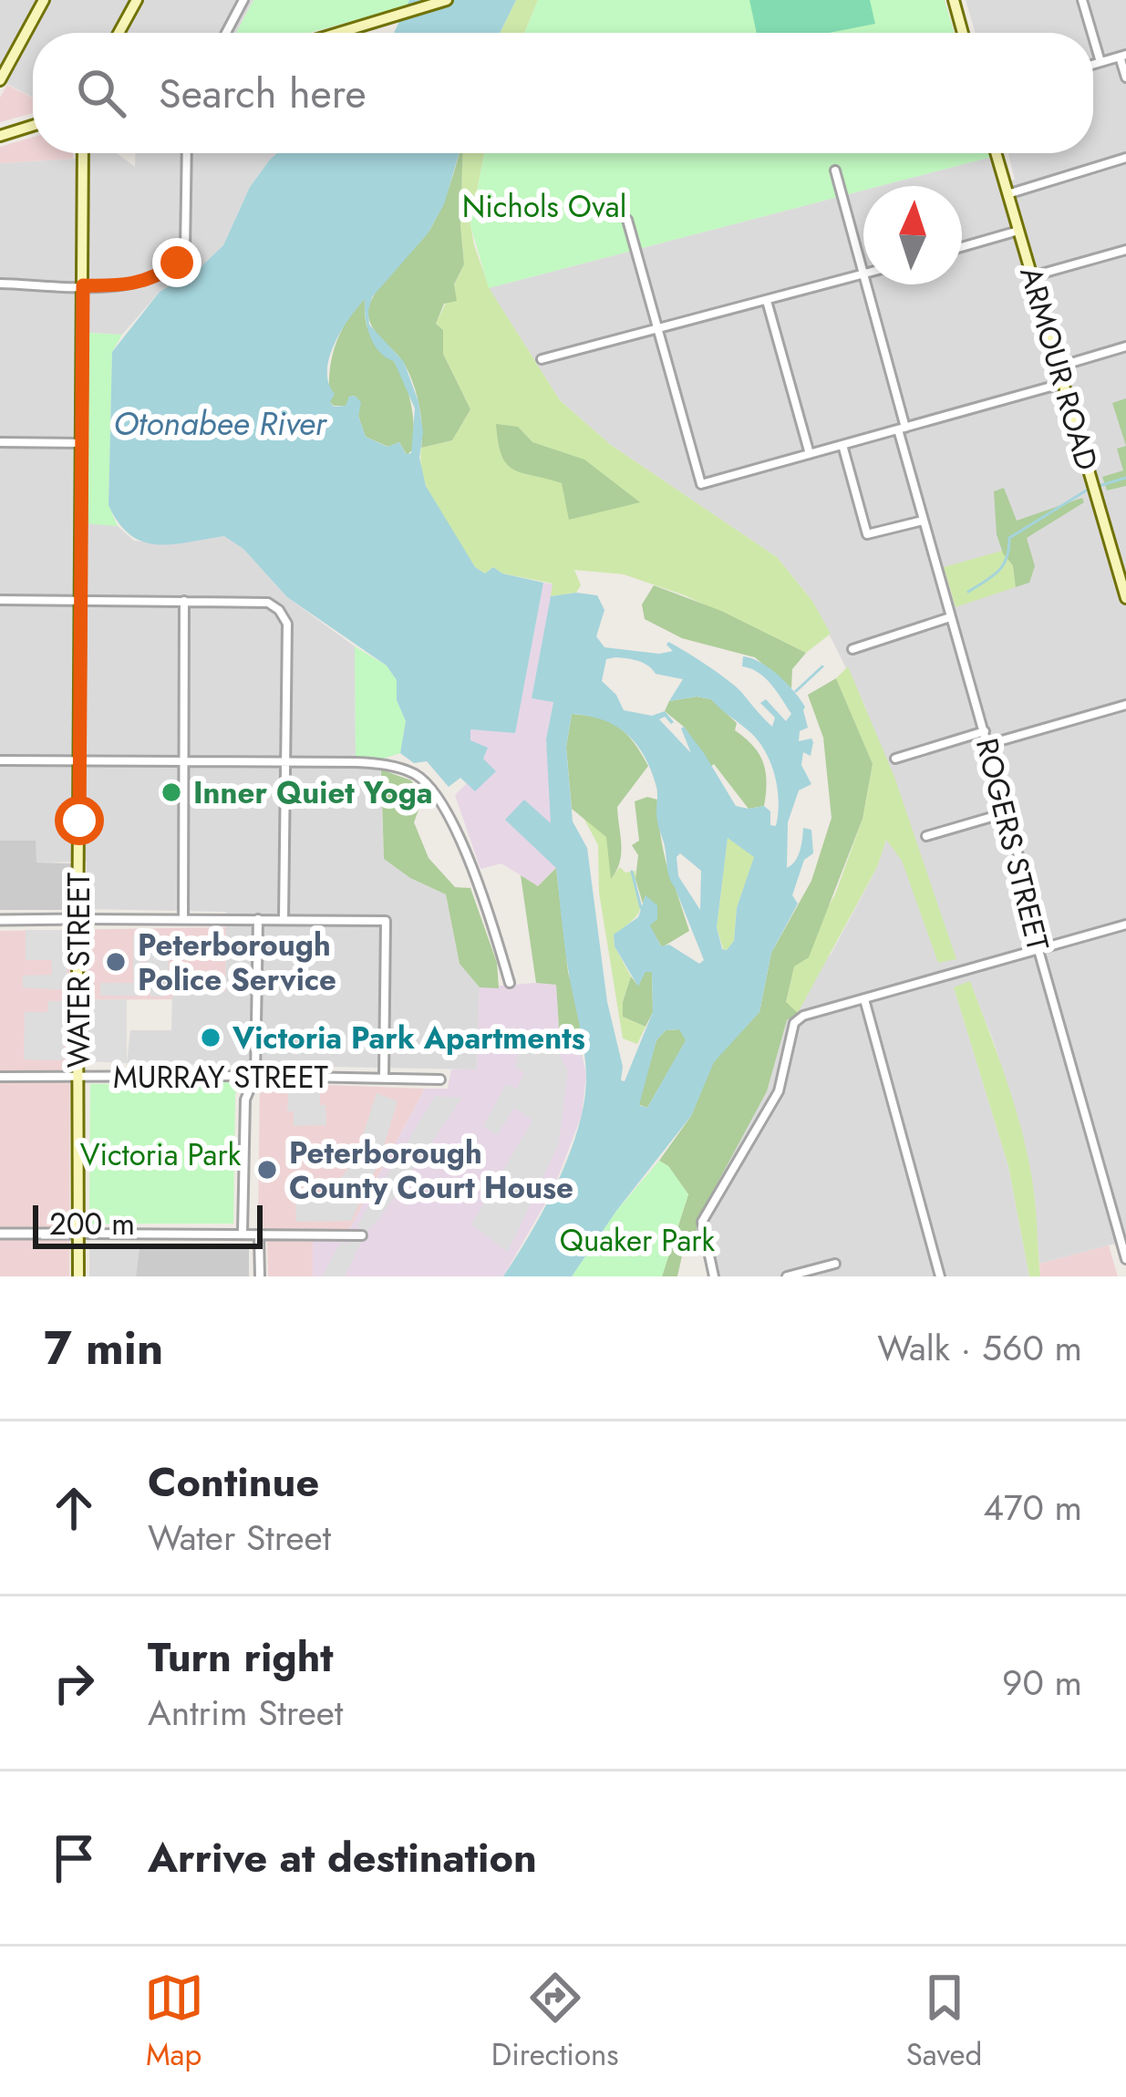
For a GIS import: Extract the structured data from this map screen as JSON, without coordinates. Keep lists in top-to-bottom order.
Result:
{
  "streets": {
    "main road": ["ARMOUR ROAD", "WATER STREET"],
    "street": ["ROGERS STREET", "MURRAY STREET"]
  },
  "crossings": [
    ["WATER STREET", "MURRAY STREET"]
  ],
  "water": ["Otonabee River"],
  "parks": ["Nichols Oval", "Victoria Park", "Quaker Park"],
  "places": [
    "Inner Quiet Yoga",
    "Peterborough Police Service",
    "Victoria Park Apartments",
    "Peterborough County Court House"
  ],
  "scale_bar": "200 m",
  "north": "top",
  "page": {
    "search": "Search here",
    "scale": "200 m",
    "heading": ["7 min", "Walk · 560 m"],
    "list": [
      ["Continue", "Water Street", "470 m"],
      ["Turn right", "Antrim Street", "90 m"],
      "Arrive at destination"
    ],
    "nav": ["Map", "Directions", "Saved"]
  }
}
